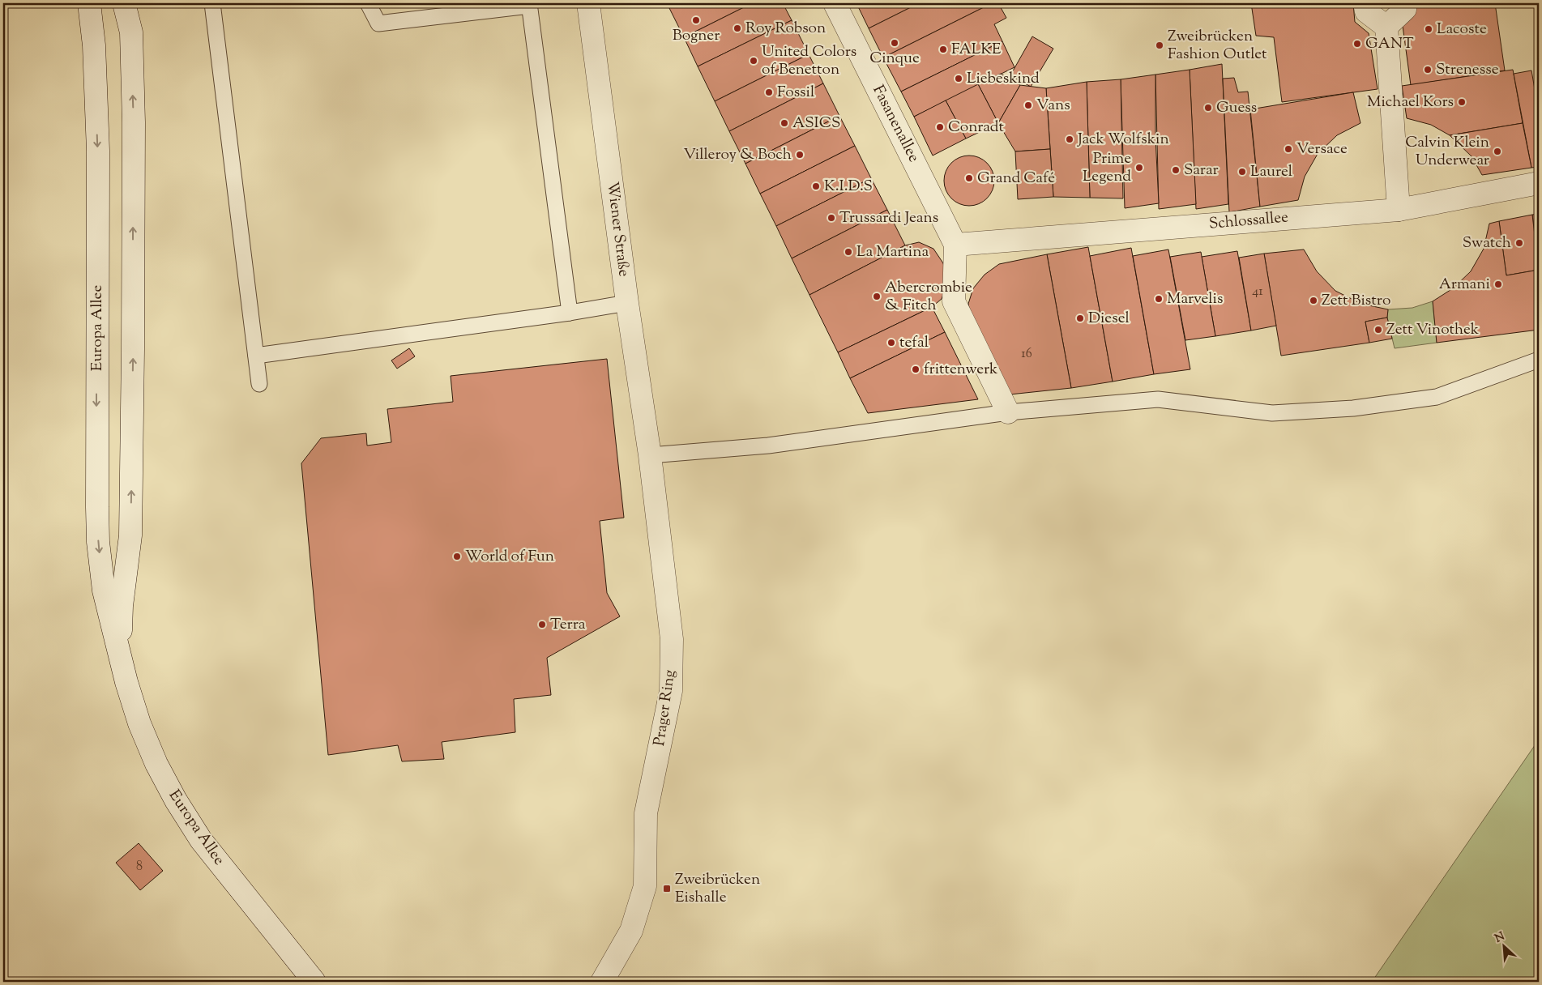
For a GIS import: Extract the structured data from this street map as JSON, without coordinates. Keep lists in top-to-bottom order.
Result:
{
  "streets": {
    "street": [
      "Fasanenallee",
      "Schlossallee",
      "Wiener Straße",
      "Europa Allee",
      "Prager Ring"
    ]
  },
  "crossings": [
    ["Fasanenallee", "Schlossallee"],
    ["Wiener Straße", "Prager Ring"]
  ],
  "places": {
    "other": [
      "Bogner",
      "Roy Robson",
      "Lacoste",
      "Cinque",
      "GANT",
      "Zweibrücken Fashion Outlet",
      "FALKE",
      "United Colors of Benetton",
      "Strenesse",
      "Liebeskind",
      "Fossil",
      "Michael Kors",
      "Vans",
      "Guess",
      "ASICS",
      "Conradt",
      "Jack Wolfskin",
      "Versace",
      "Calvin Klein Underwear",
      "Villeroy & Boch",
      "Prime Legend",
      "Sarar",
      "Laurel",
      "Grand Café",
      "K.I.D.S",
      "Trussardi Jeans",
      "Swatch",
      "La Martina",
      "Armani",
      "Abercrombie & Fitch",
      "Marvelis",
      "Zett Bistro",
      "Diesel",
      "Zett Vinothek",
      "tefal",
      "frittenwerk",
      "World of Fun",
      "Terra"
    ],
    "transit": ["Zweibrücken Eishalle"]
  },
  "house_numbers": ["41", "16", "8"],
  "north": "top left"
}
